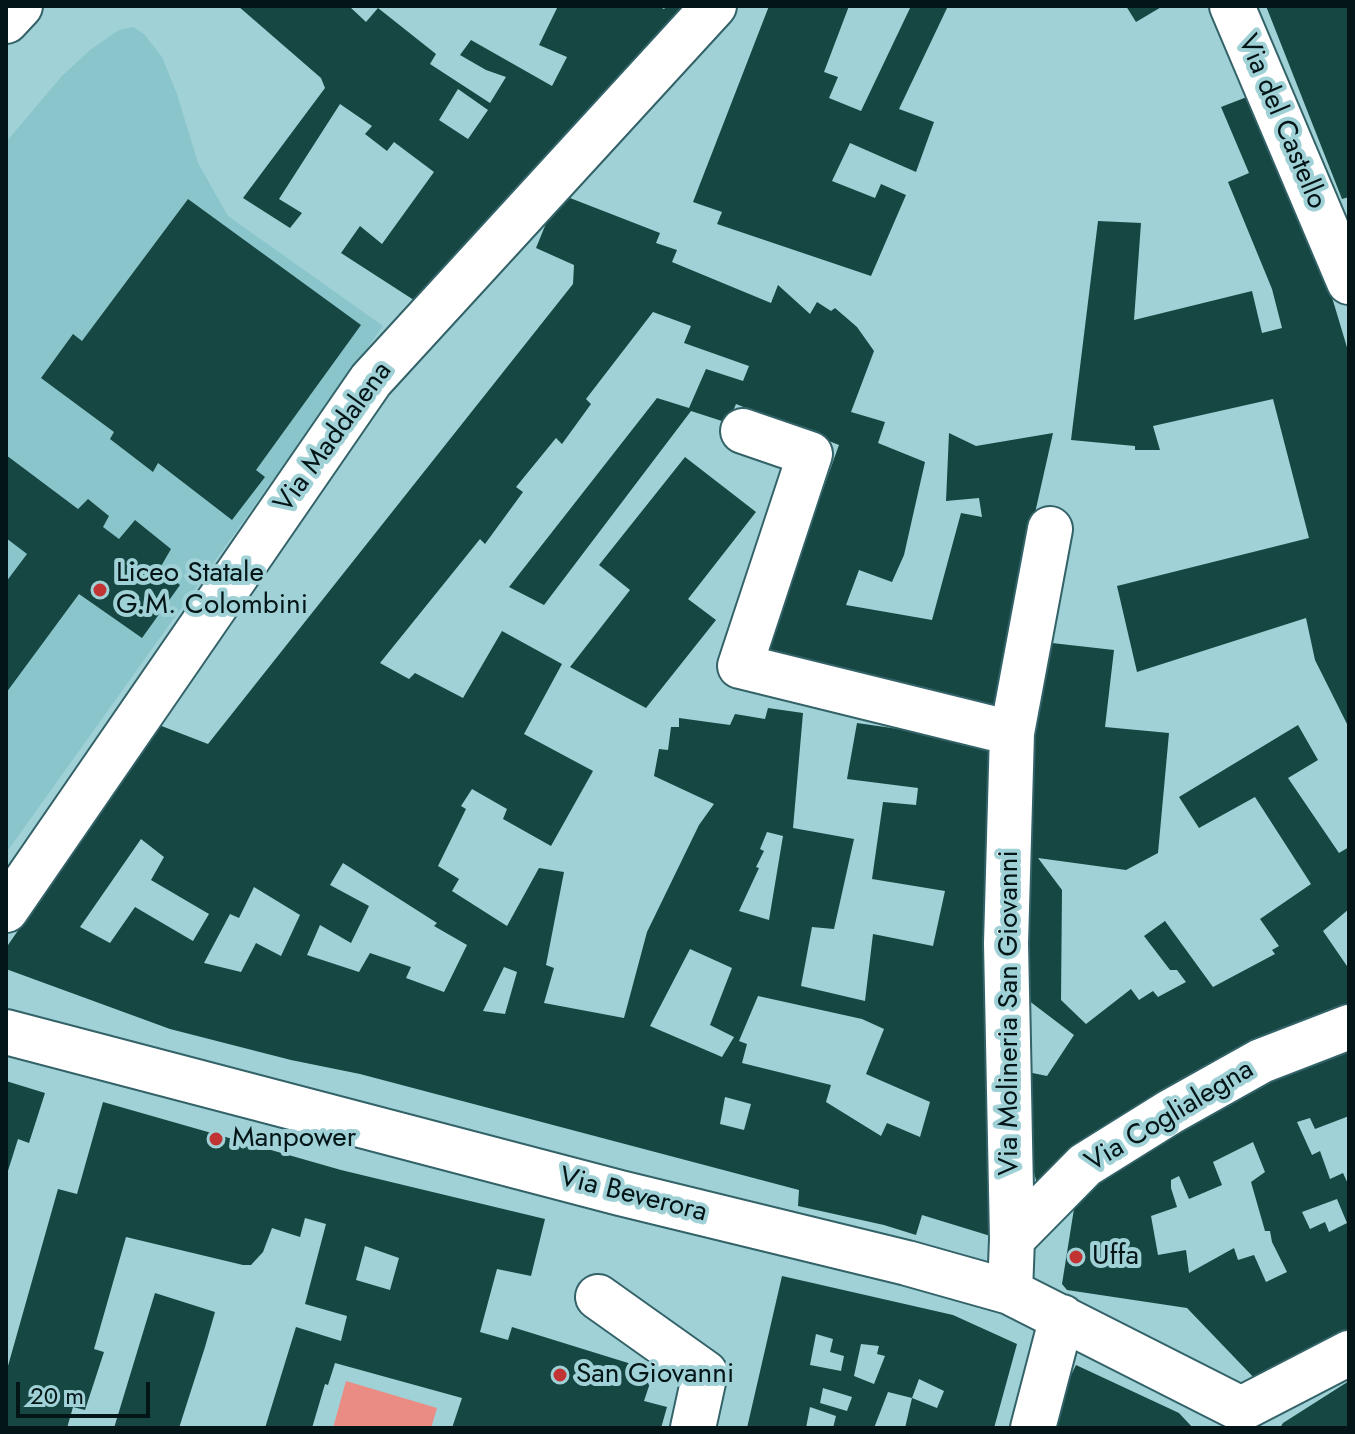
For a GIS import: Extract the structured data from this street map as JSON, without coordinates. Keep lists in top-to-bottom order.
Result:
{
  "streets": {
    "street": [
      "Via del Castello",
      "Via Maddalena",
      "Via Molineria San Giovanni",
      "Via Coglialegna",
      "Via Beverora"
    ]
  },
  "crossings": [
    ["Via Molineria San Giovanni", "Via Coglialegna"],
    ["Via Molineria San Giovanni", "Via Beverora"]
  ],
  "places": [
    "Liceo Statale G.M. Colombini",
    "Manpower",
    "Uffa",
    "San Giovanni"
  ],
  "scale_bar": "20 m"
}
